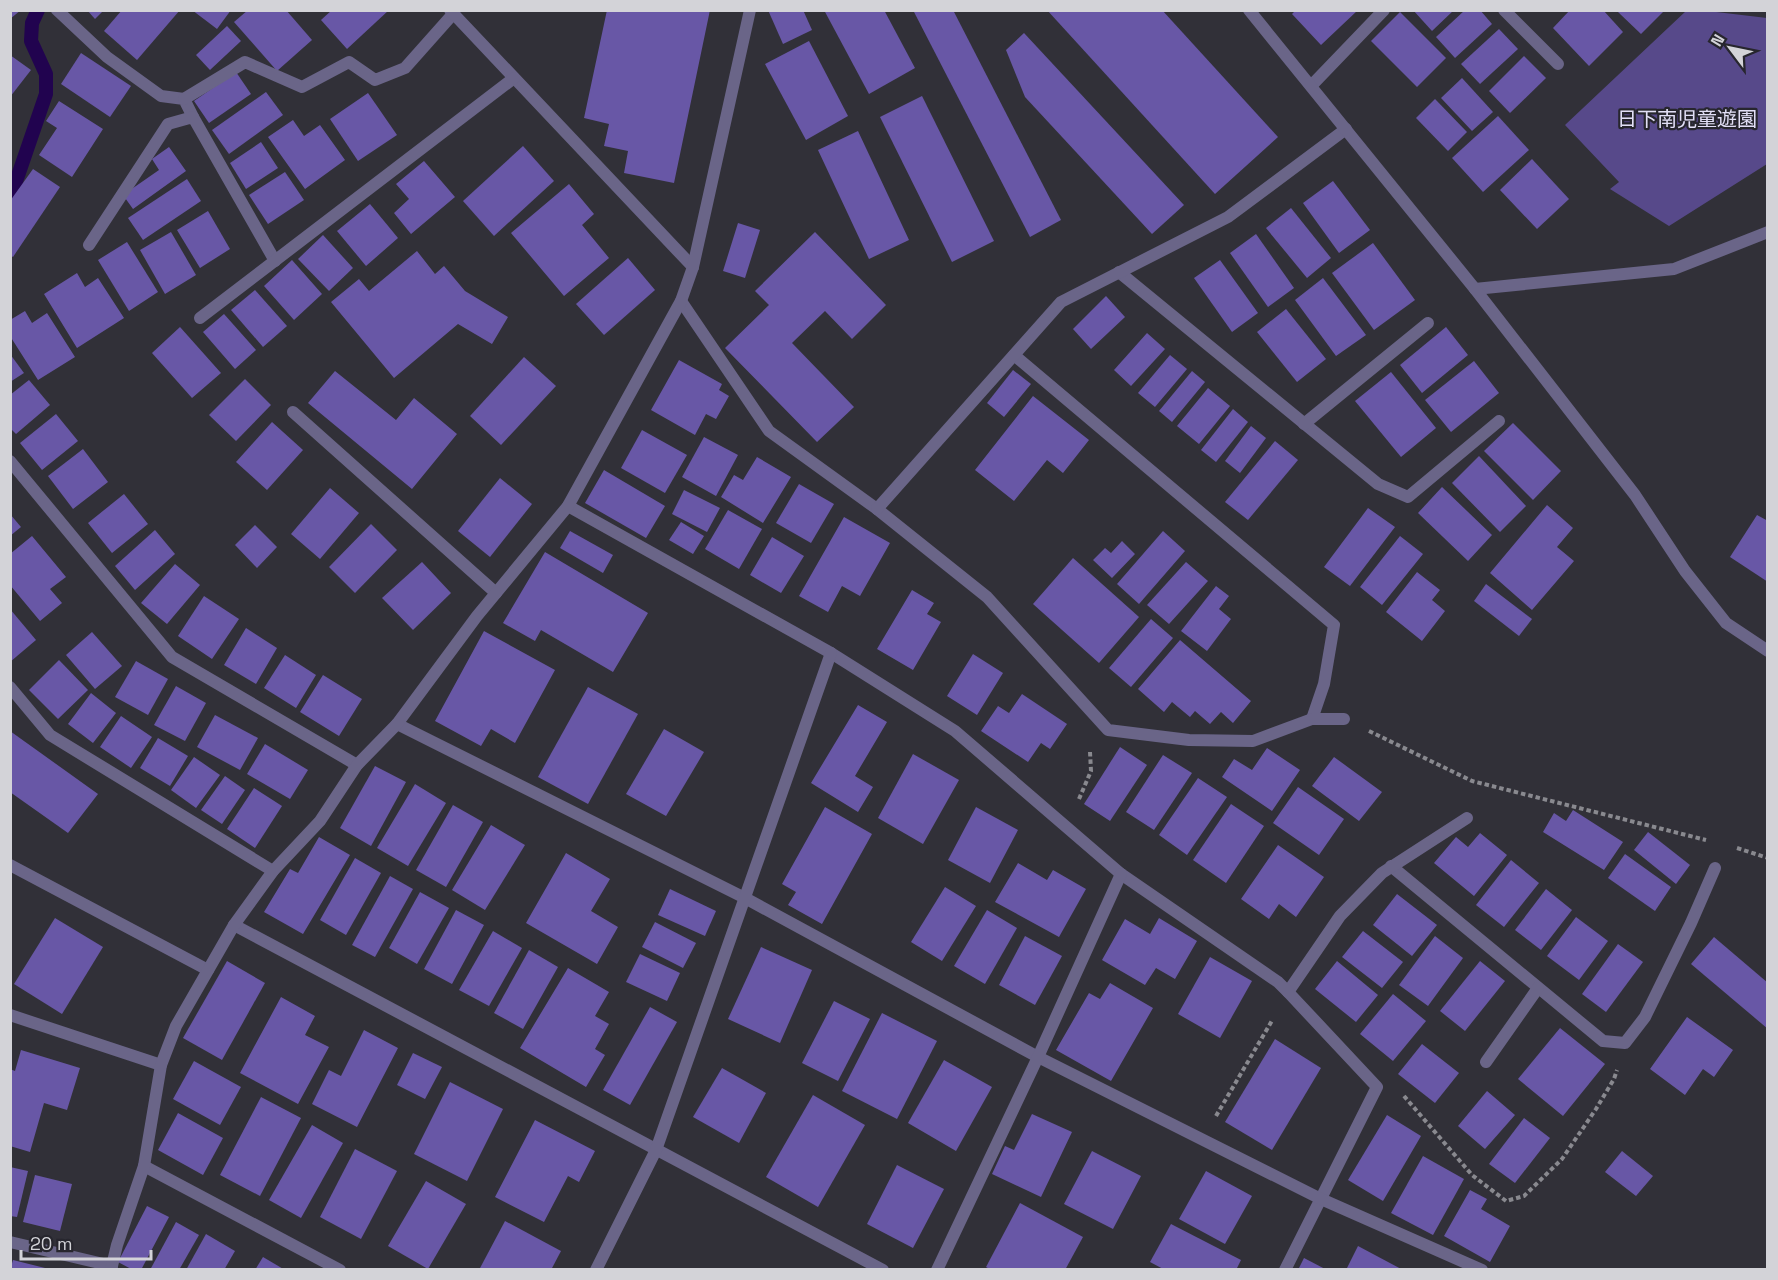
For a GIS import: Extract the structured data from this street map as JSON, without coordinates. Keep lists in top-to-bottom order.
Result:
{
  "parks": ["日下南児童遊園"],
  "scale_bar": "20 m",
  "north": "top left"
}
